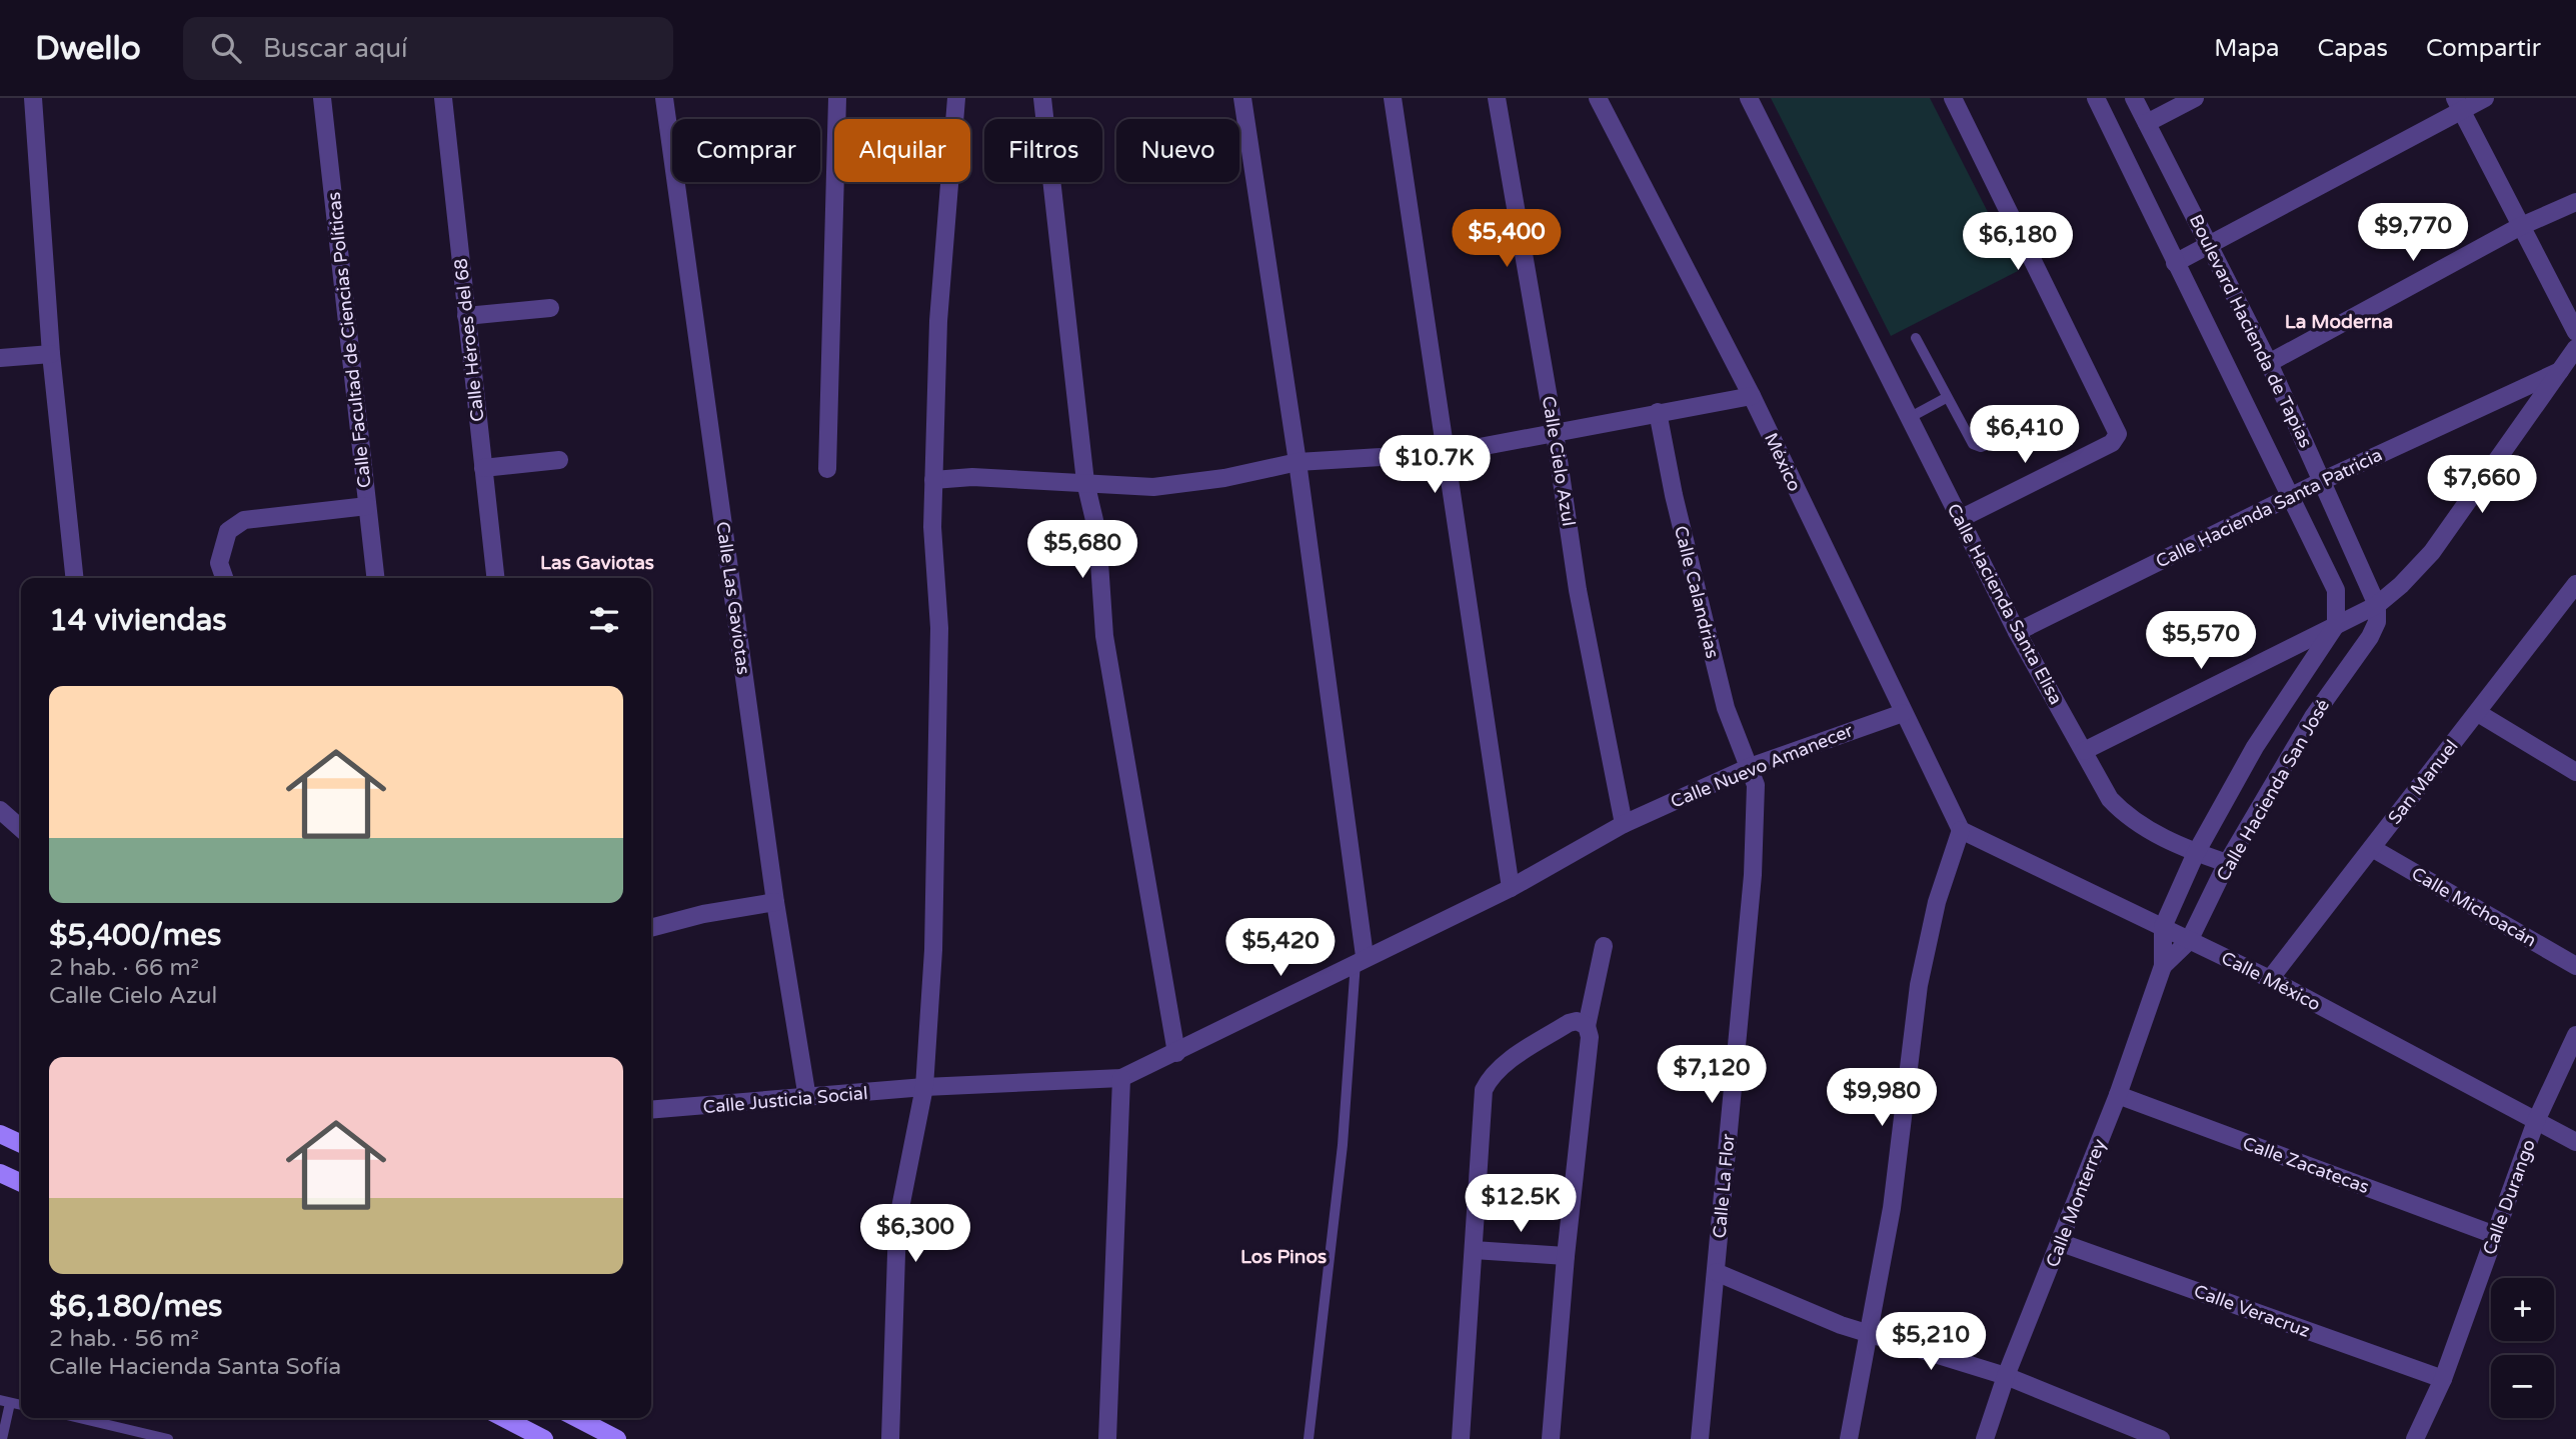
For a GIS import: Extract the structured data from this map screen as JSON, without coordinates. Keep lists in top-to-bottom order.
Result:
{
  "streets": {
    "street": [
      "Boulevard Hacienda de Tapias",
      "Calle Facultad de Ciencias Políticas",
      "Calle Héroes del 68",
      "Calle Cielo Azul",
      "México",
      "Calle Hacienda Santa Patricia",
      "Calle Calandrias",
      "Calle Las Gaviotas",
      "Calle Hacienda Santa Elisa",
      "Calle Nuevo Amanecer",
      "San Manuel",
      "Calle Hacienda San José",
      "Calle Michoacán",
      "Calle México",
      "Calle Justicia Social",
      "Calle Zacatecas",
      "Calle La Flor",
      "Calle Durango",
      "Calle Monterrey",
      "Calle Veracruz"
    ]
  },
  "crossings": [
    ["Boulevard Hacienda de Tapias", "Calle Hacienda Santa Patricia"],
    ["Boulevard Hacienda de Tapias", "Calle Hacienda San José"],
    ["Calle Cielo Azul", "Calle Nuevo Amanecer"],
    ["México", "Calle Nuevo Amanecer"],
    ["México", "Calle México"],
    ["Calle Hacienda Santa Patricia", "Calle Hacienda Santa Elisa"],
    ["Calle Calandrias", "Calle Nuevo Amanecer"],
    ["Calle Calandrias", "Calle La Flor"],
    ["Calle Las Gaviotas", "Calle Justicia Social"],
    ["Calle Hacienda Santa Elisa", "Calle Hacienda San José"],
    ["Calle Nuevo Amanecer", "Calle Justicia Social"],
    ["Calle Nuevo Amanecer", "Calle La Flor"],
    ["San Manuel", "Calle Michoacán"],
    ["San Manuel", "Calle México"],
    ["Calle Hacienda San José", "Calle México"],
    ["Calle Hacienda San José", "Calle Monterrey"],
    ["Calle México", "Calle Durango"],
    ["Calle México", "Calle Monterrey"],
    ["Calle Zacatecas", "Calle Durango"],
    ["Calle Zacatecas", "Calle Monterrey"],
    ["Calle Durango", "Calle Veracruz"],
    ["Calle Monterrey", "Calle Veracruz"]
  ],
  "districts": ["La Moderna", "Las Gaviotas", "Los Pinos"],
  "page": {
    "header": "Dwello",
    "search": "Buscar aquí",
    "nav": ["Mapa", "Capas", "Compartir"],
    "chip": [
      "Comprar",
      "Alquilar",
      "Filtros",
      "Nuevo"
    ],
    "price": [
      "$9,770",
      "$5,400",
      "$6,180",
      "$6,410",
      "$10.7K",
      "$7,660",
      "$5,680",
      "$5,570",
      "$5,420",
      "$7,120",
      "$9,980",
      "$12.5K",
      "$6,300",
      "$5,210"
    ],
    "heading": "14 viviendas",
    "list": [
      {
        "name": "$5,400/mes",
        "note": "2 hab. · 66 m² · Calle Cielo Azul"
      },
      {
        "name": "$6,180/mes",
        "note": "2 hab. · 56 m² · Calle Hacienda Santa Sofía"
      }
    ],
    "map_buttons": ["+", "−"]
  }
}
